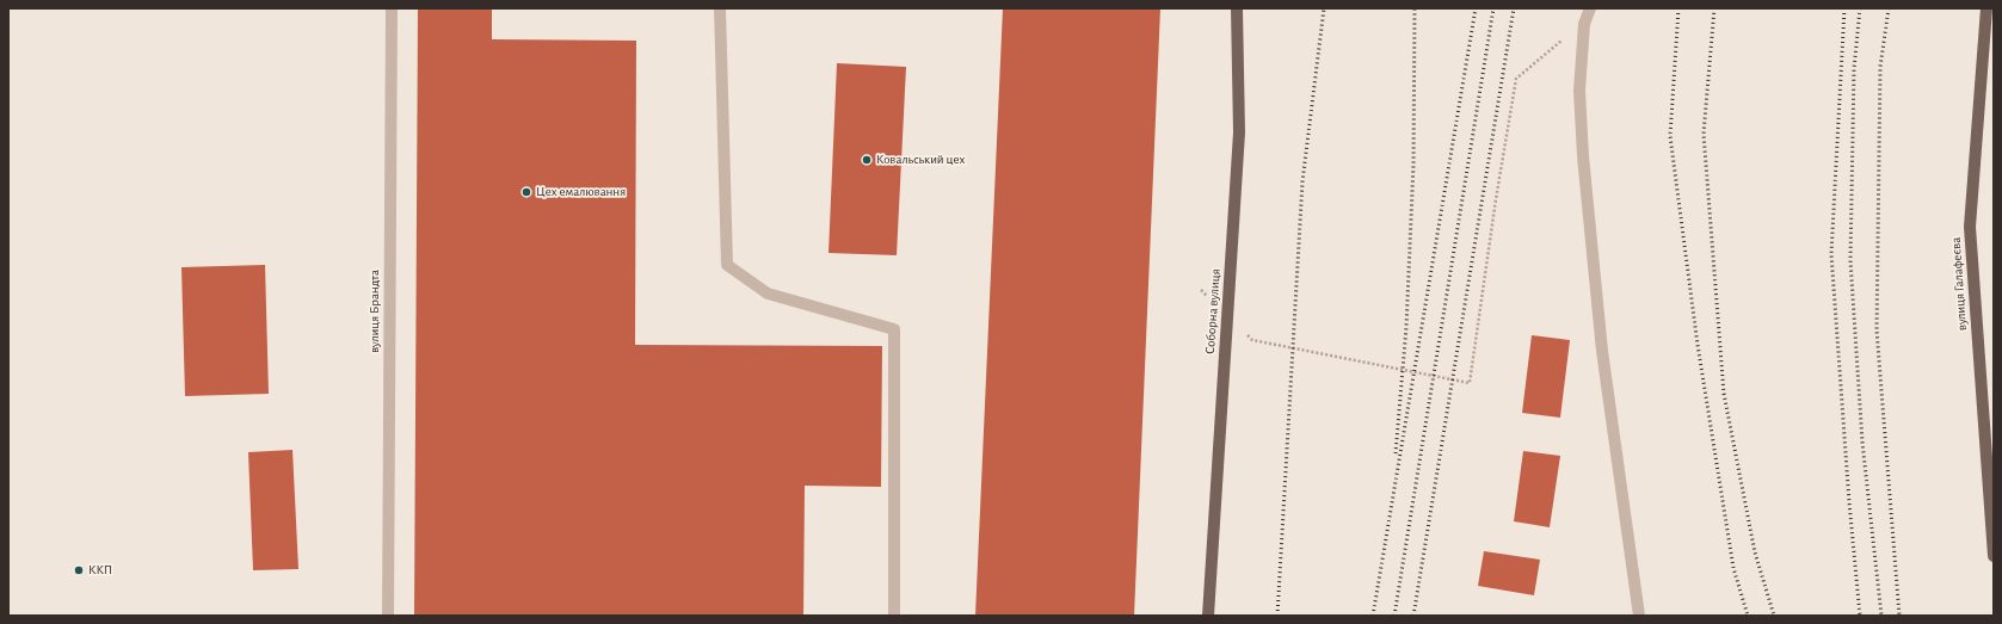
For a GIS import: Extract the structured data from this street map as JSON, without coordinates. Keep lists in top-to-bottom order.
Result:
{
  "streets": {
    "main road": ["вулиця Галафеєва", "Соборна вулиця"],
    "street": ["вулиця Брандта"]
  },
  "places": ["Ковальський цех", "Цех емалювання", "ККП"]
}
